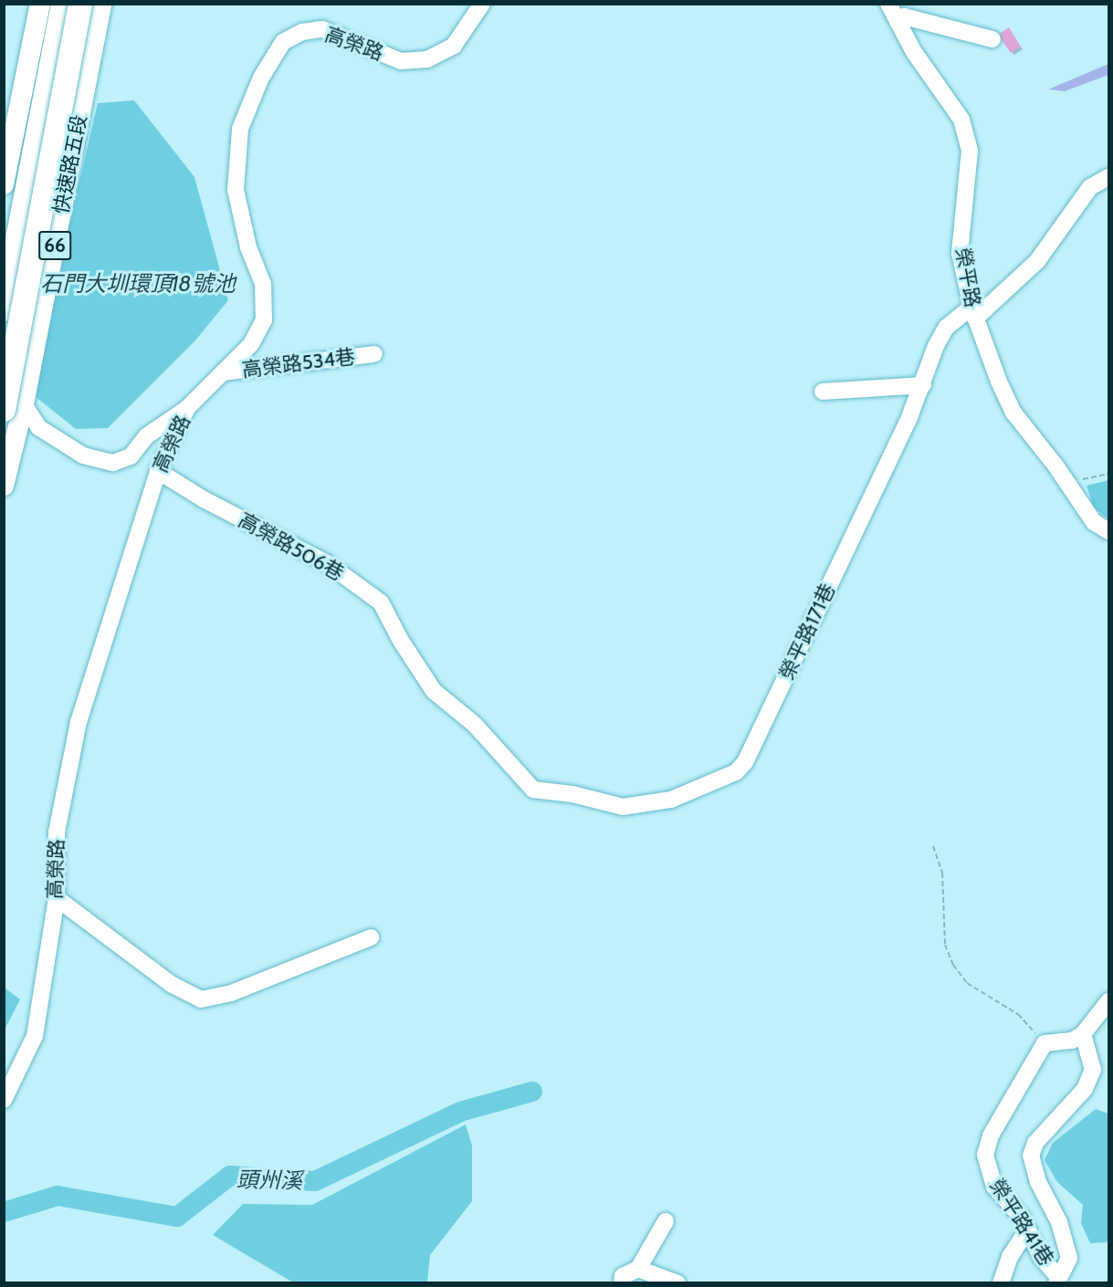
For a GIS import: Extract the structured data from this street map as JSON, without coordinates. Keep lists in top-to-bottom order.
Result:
{
  "streets": {
    "highway": ["66"],
    "main road": ["快速路五段"],
    "street": [
      "高榮路",
      "榮平路",
      "高榮路534巷",
      "高榮路506巷",
      "榮平路171巷",
      "榮平路41巷"
    ]
  },
  "crossings": [
    ["高榮路", "高榮路534巷"],
    ["高榮路", "高榮路506巷"],
    ["快速路五段", "66"],
    ["榮平路", "榮平路171巷"],
    ["高榮路506巷", "榮平路171巷"]
  ],
  "water": ["石門大圳環頂18號池", "頭州溪"]
}
